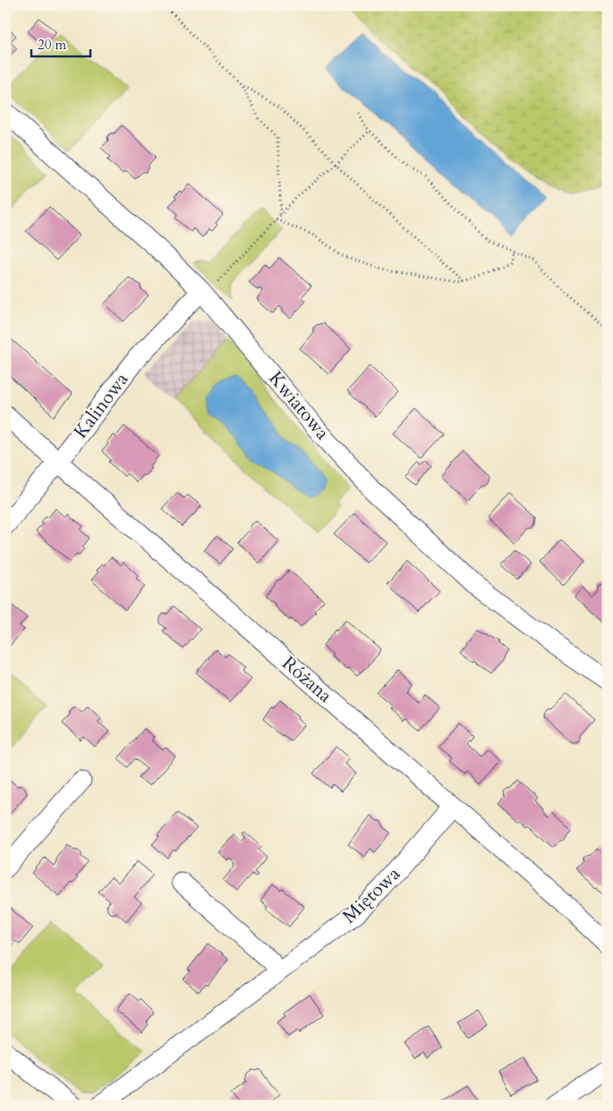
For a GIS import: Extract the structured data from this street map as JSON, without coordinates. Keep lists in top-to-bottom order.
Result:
{
  "streets": {
    "street": [
      "Kalinowa",
      "Kwiatowa",
      "Różana",
      "Miętowa"
    ]
  },
  "crossings": [
    ["Kalinowa", "Kwiatowa"],
    ["Kalinowa", "Różana"],
    ["Różana", "Miętowa"]
  ],
  "scale_bar": "20 m"
}
